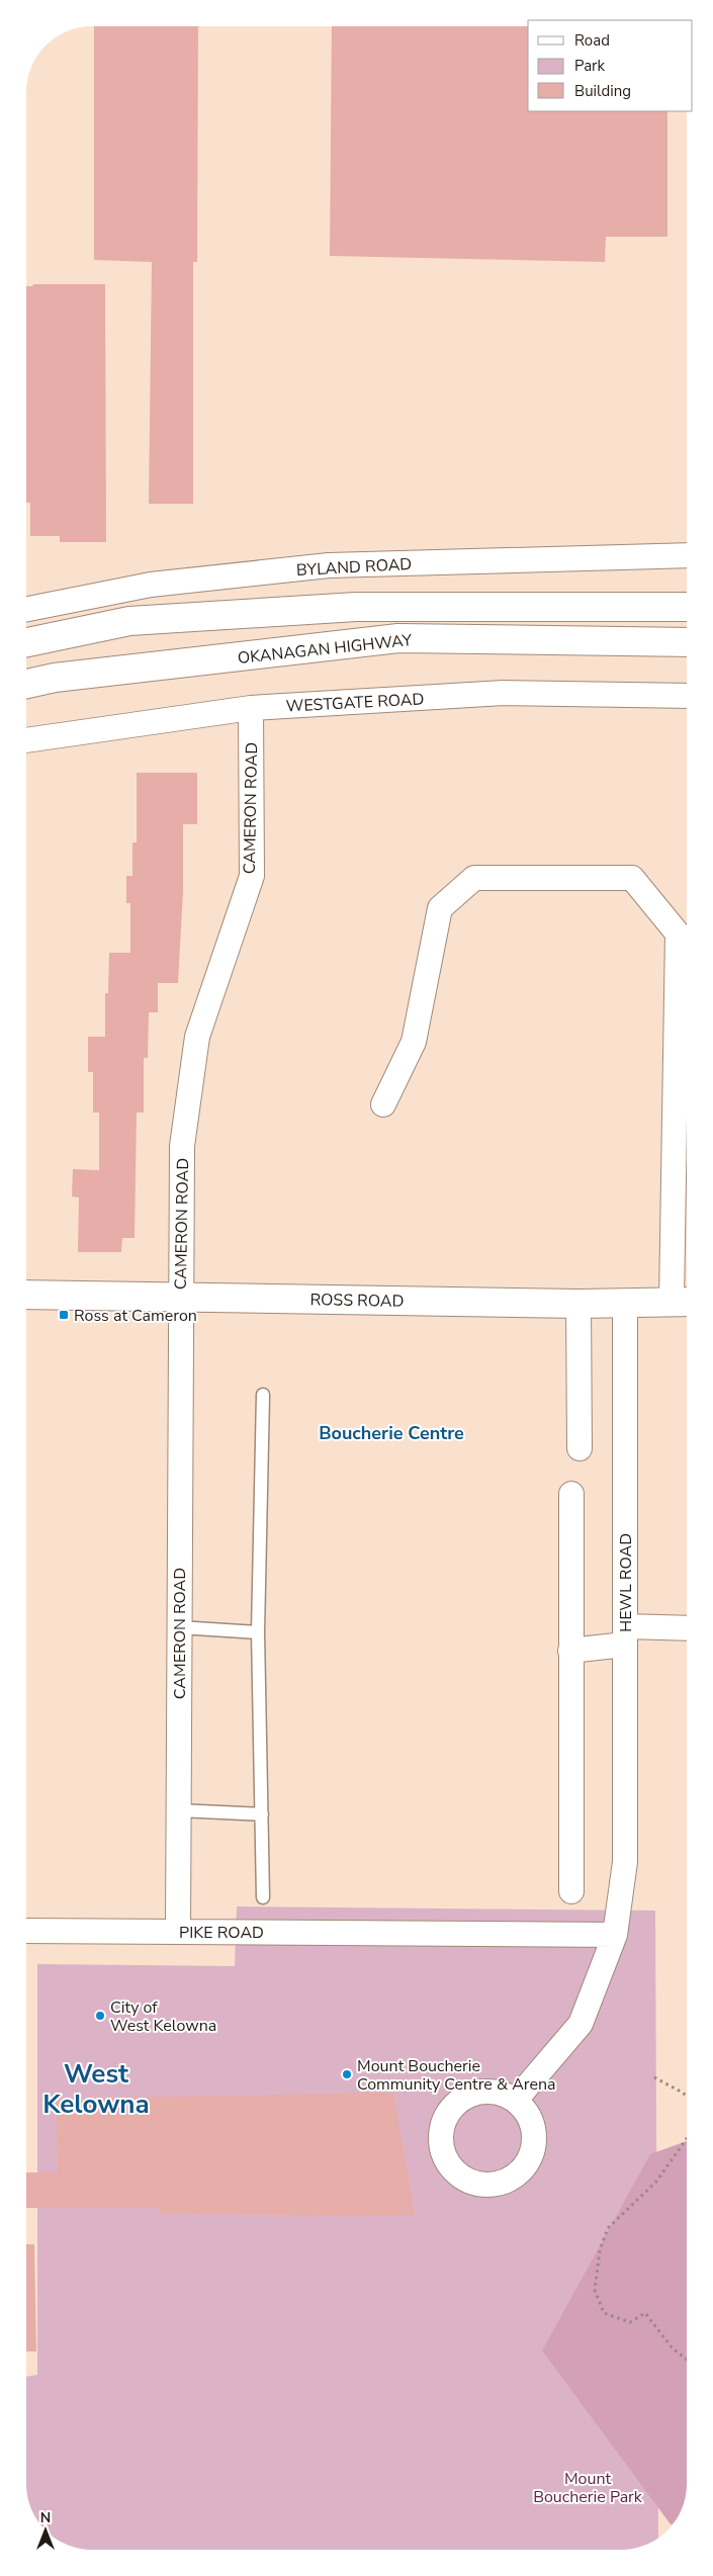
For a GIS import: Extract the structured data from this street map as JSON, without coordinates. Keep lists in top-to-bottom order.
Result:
{
  "streets": {
    "main road": ["OKANAGAN HIGHWAY", "ROSS ROAD"],
    "street": [
      "BYLAND ROAD",
      "WESTGATE ROAD",
      "CAMERON ROAD",
      "HEWL ROAD",
      "PIKE ROAD"
    ]
  },
  "crossings": [
    ["WESTGATE ROAD", "CAMERON ROAD"],
    ["CAMERON ROAD", "ROSS ROAD"],
    ["CAMERON ROAD", "PIKE ROAD"],
    ["ROSS ROAD", "HEWL ROAD"],
    ["HEWL ROAD", "PIKE ROAD"]
  ],
  "districts": ["Boucherie Centre", "West Kelowna"],
  "parks": ["Mount Boucherie Park"],
  "places": {
    "transit": ["Ross at Cameron"],
    "other": ["City of West Kelowna", "Mount Boucherie Community Centre & Arena"]
  },
  "legend": ["Road", "Park", "Building"],
  "north": "top"
}
